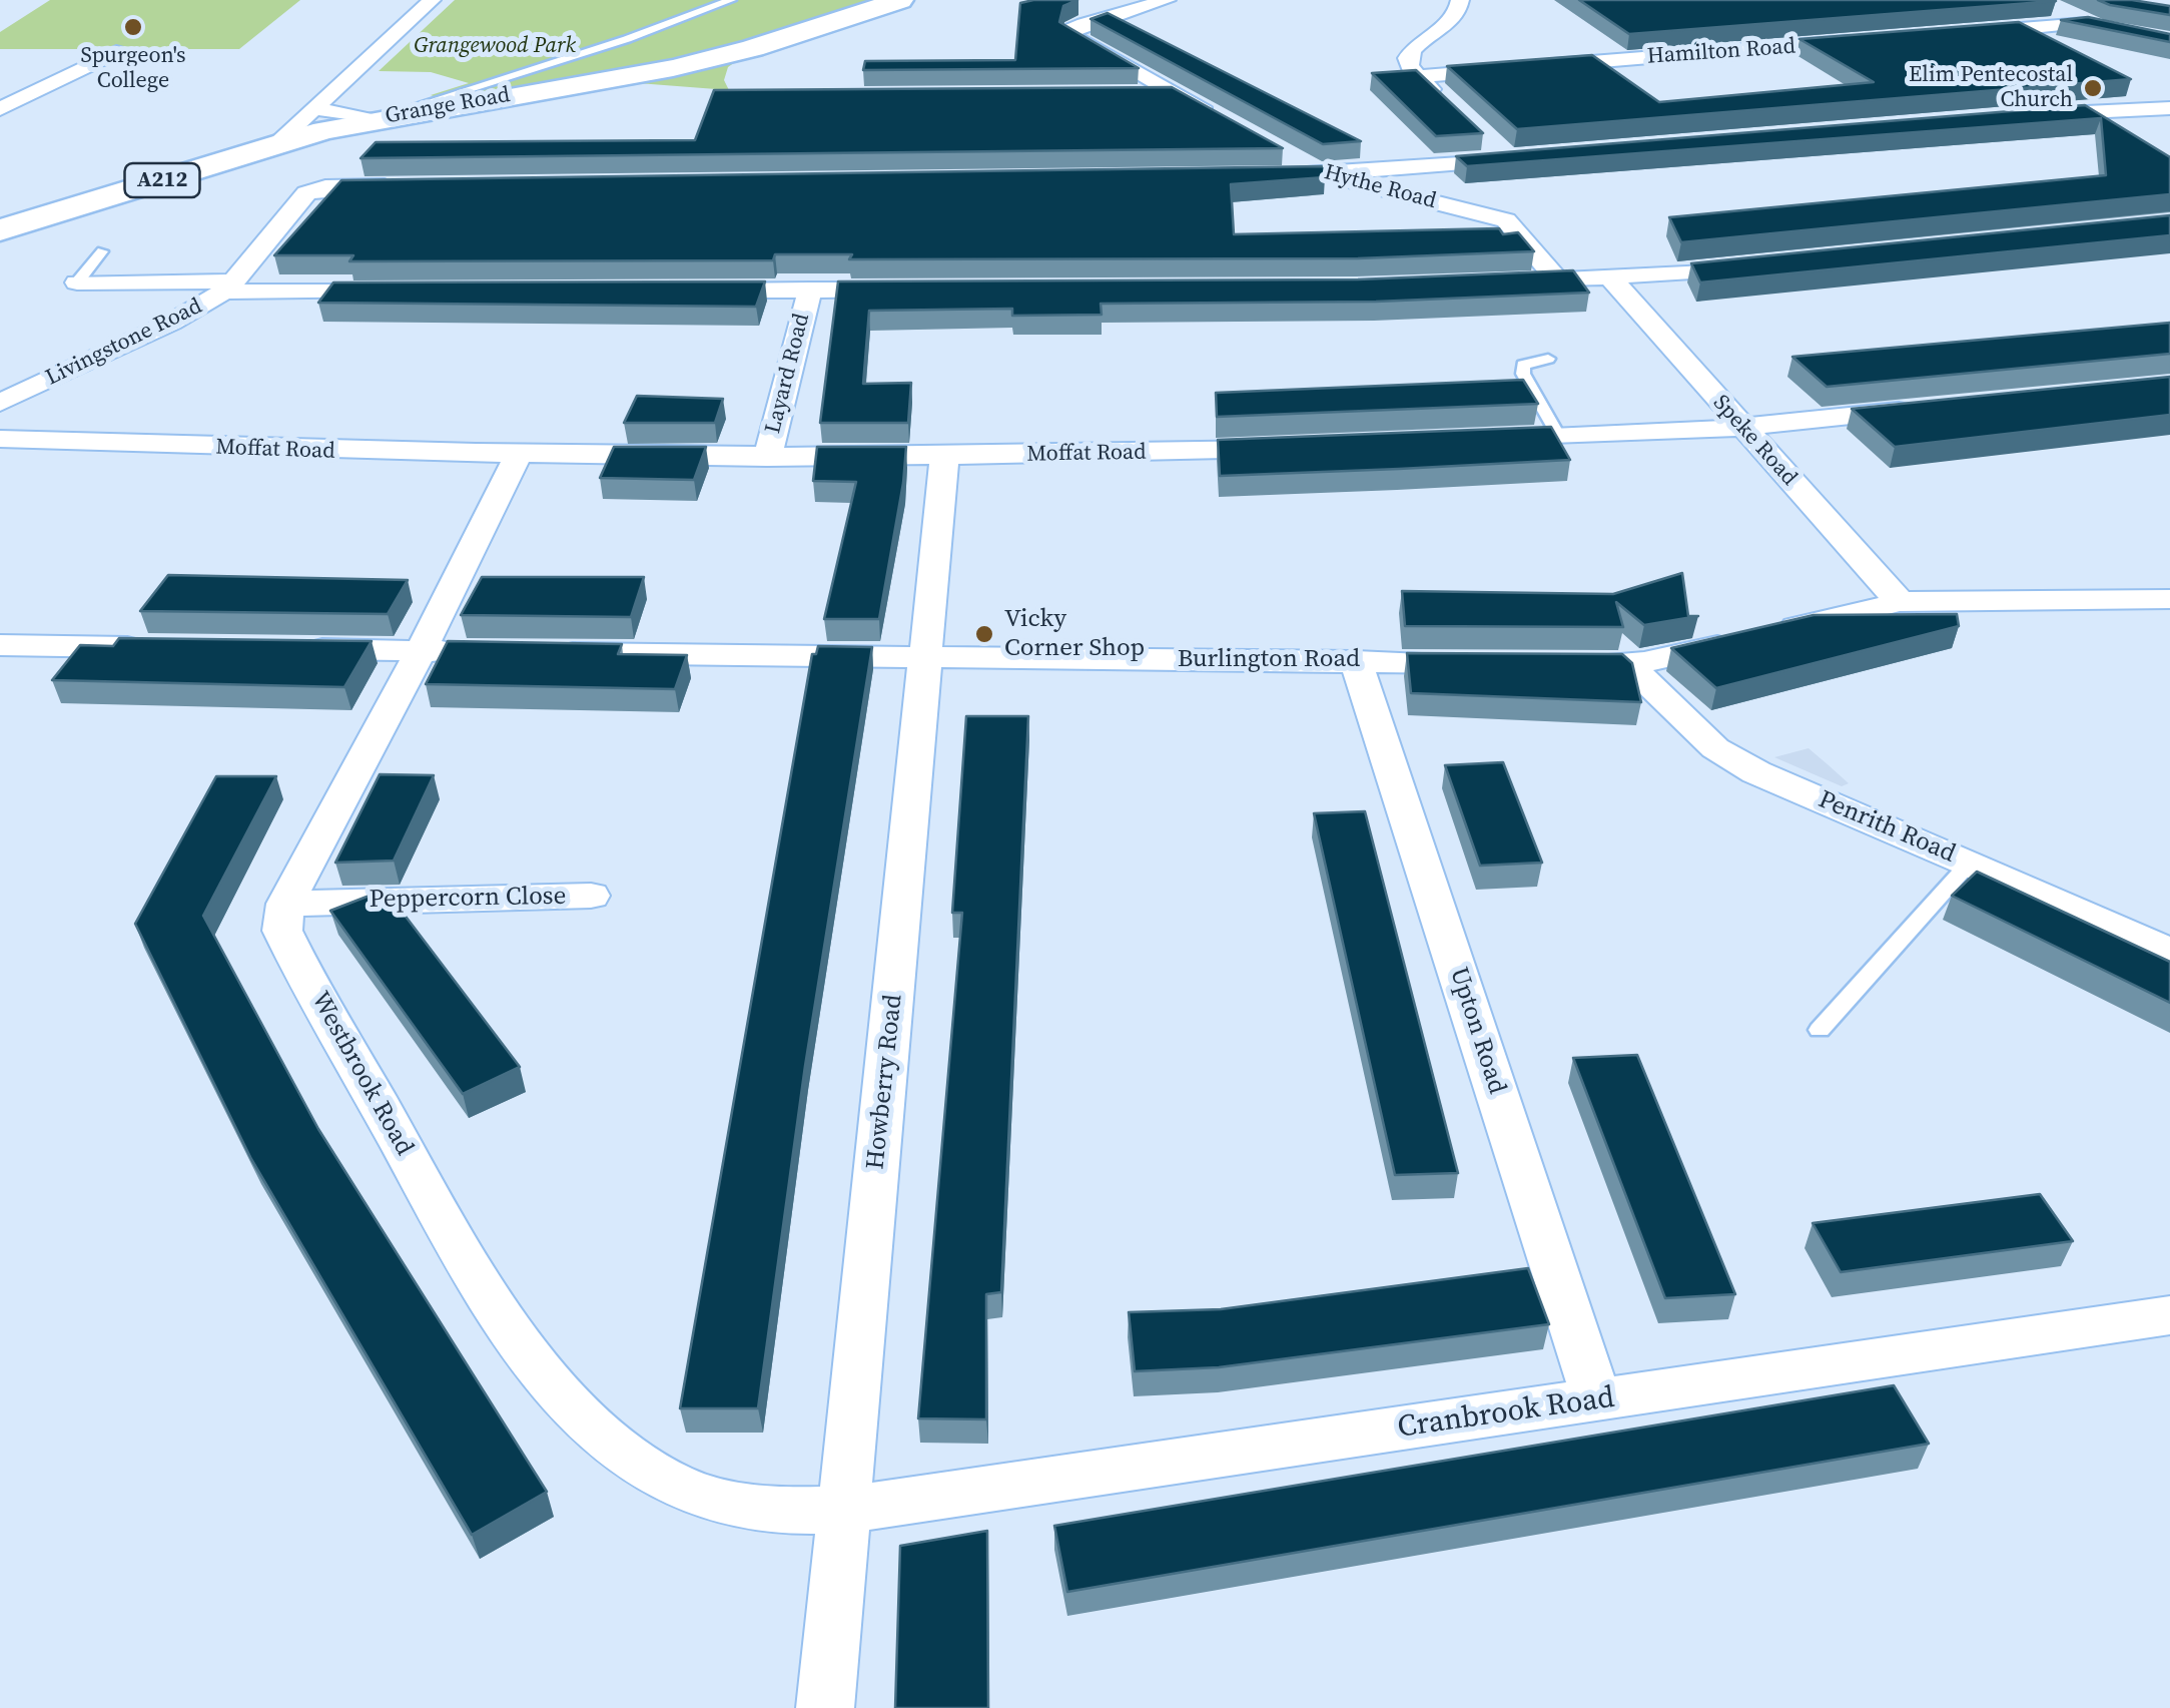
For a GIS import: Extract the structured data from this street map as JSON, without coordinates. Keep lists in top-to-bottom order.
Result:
{
  "streets": {
    "main road": ["Grange Road", "A212"],
    "street": [
      "Hamilton Road",
      "Hythe Road",
      "Livingstone Road",
      "Layard Road",
      "Speke Road",
      "Moffat Road",
      "Burlington Road",
      "Penrith Road",
      "Peppercorn Close",
      "Upton Road",
      "Westbrook Road",
      "Howberry Road",
      "Cranbrook Road"
    ]
  },
  "crossings": [
    ["Layard Road", "Moffat Road"],
    ["Moffat Road", "Howberry Road"],
    ["Burlington Road", "Upton Road"],
    ["Burlington Road", "Howberry Road"],
    ["Peppercorn Close", "Westbrook Road"],
    ["Upton Road", "Cranbrook Road"],
    ["Westbrook Road", "Howberry Road"],
    ["Westbrook Road", "Cranbrook Road"],
    ["Howberry Road", "Cranbrook Road"]
  ],
  "parks": ["Grangewood Park"],
  "places": ["Spurgeon's College", "Elim Pentecostal Church", "Vicky Corner Shop"]
}
